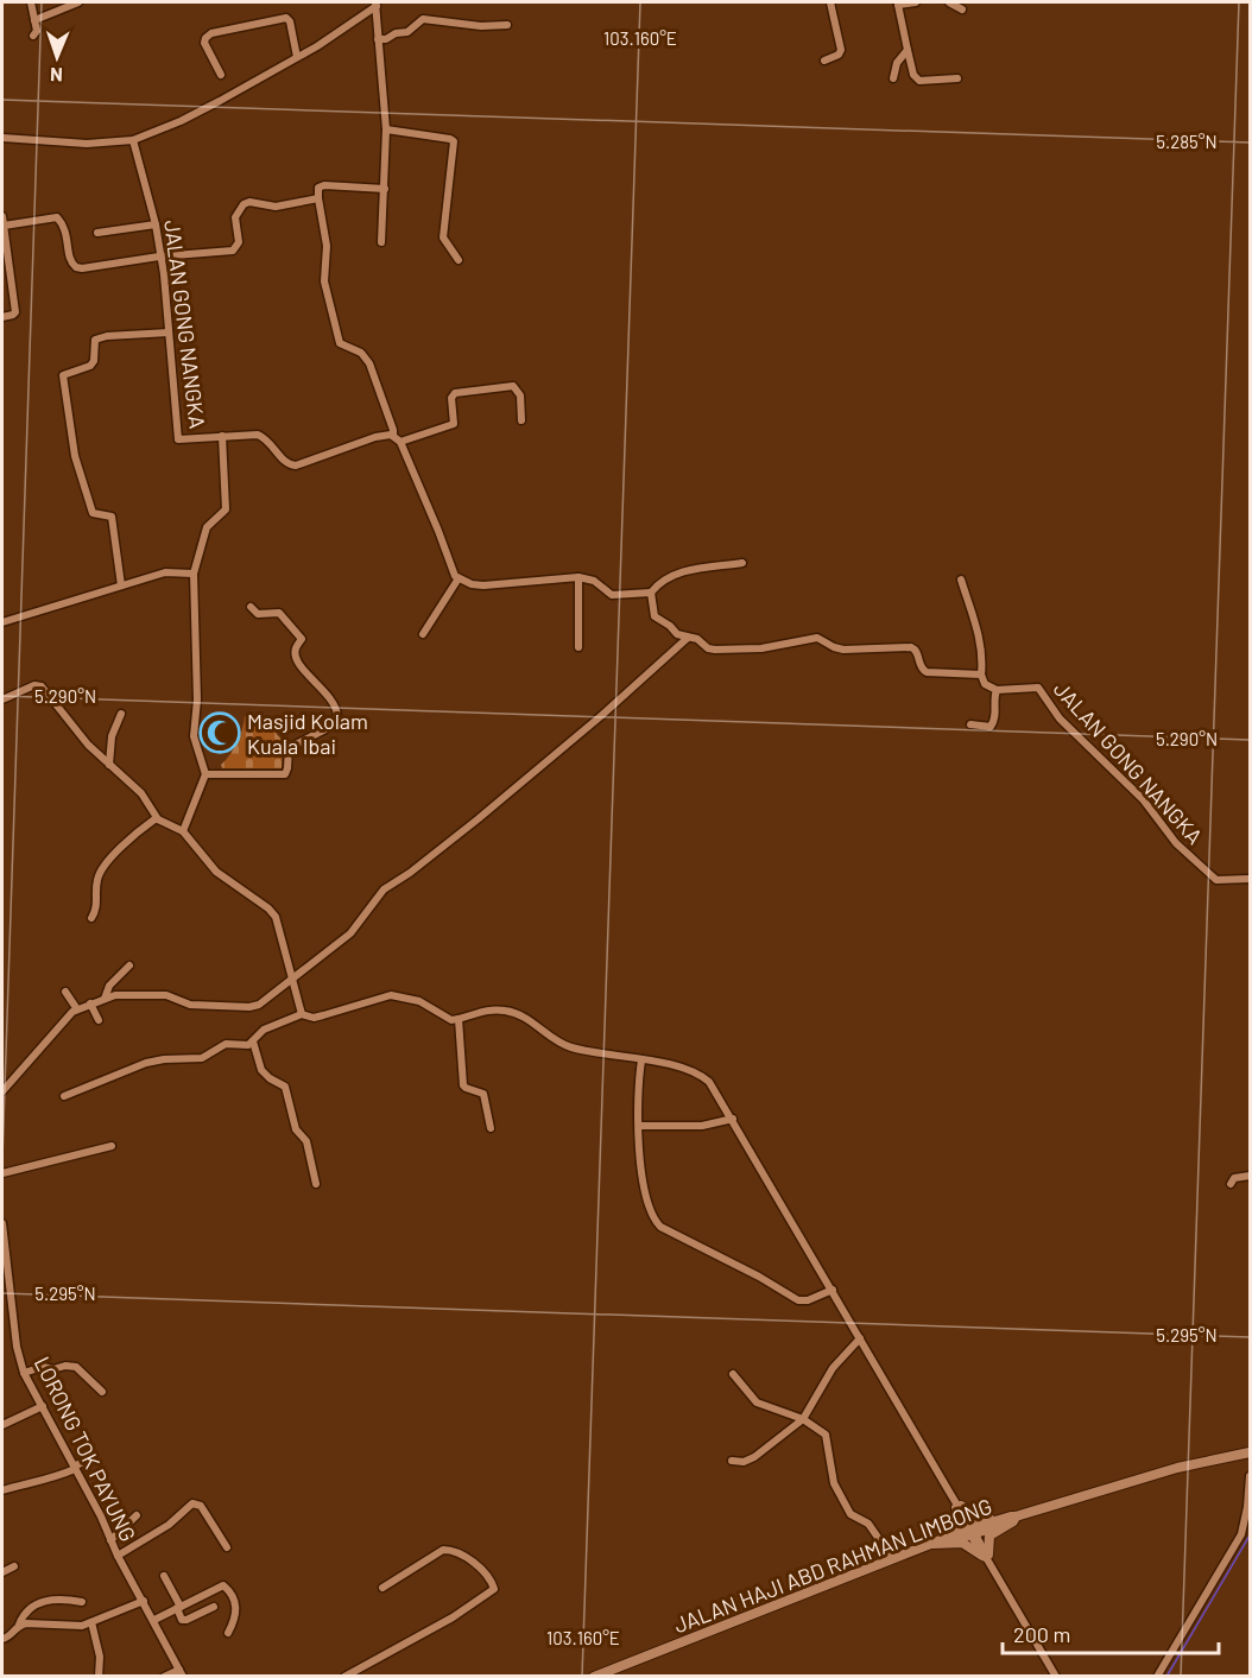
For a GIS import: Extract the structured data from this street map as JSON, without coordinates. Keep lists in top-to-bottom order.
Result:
{
  "streets": {
    "street": ["JALAN GONG NANGKA", "LORONG TOK PAYUNG", "JALAN HAJI ABD RAHMAN LIMBONG"]
  },
  "places": {
    "mosque": ["Masjid Kolam Kuala Ibai"]
  },
  "scale_bar": "200 m",
  "north": "bottom",
  "coordinates": [
    "103.160°E",
    "5.285°N",
    "5.290°N",
    "5.295°N"
  ]
}
